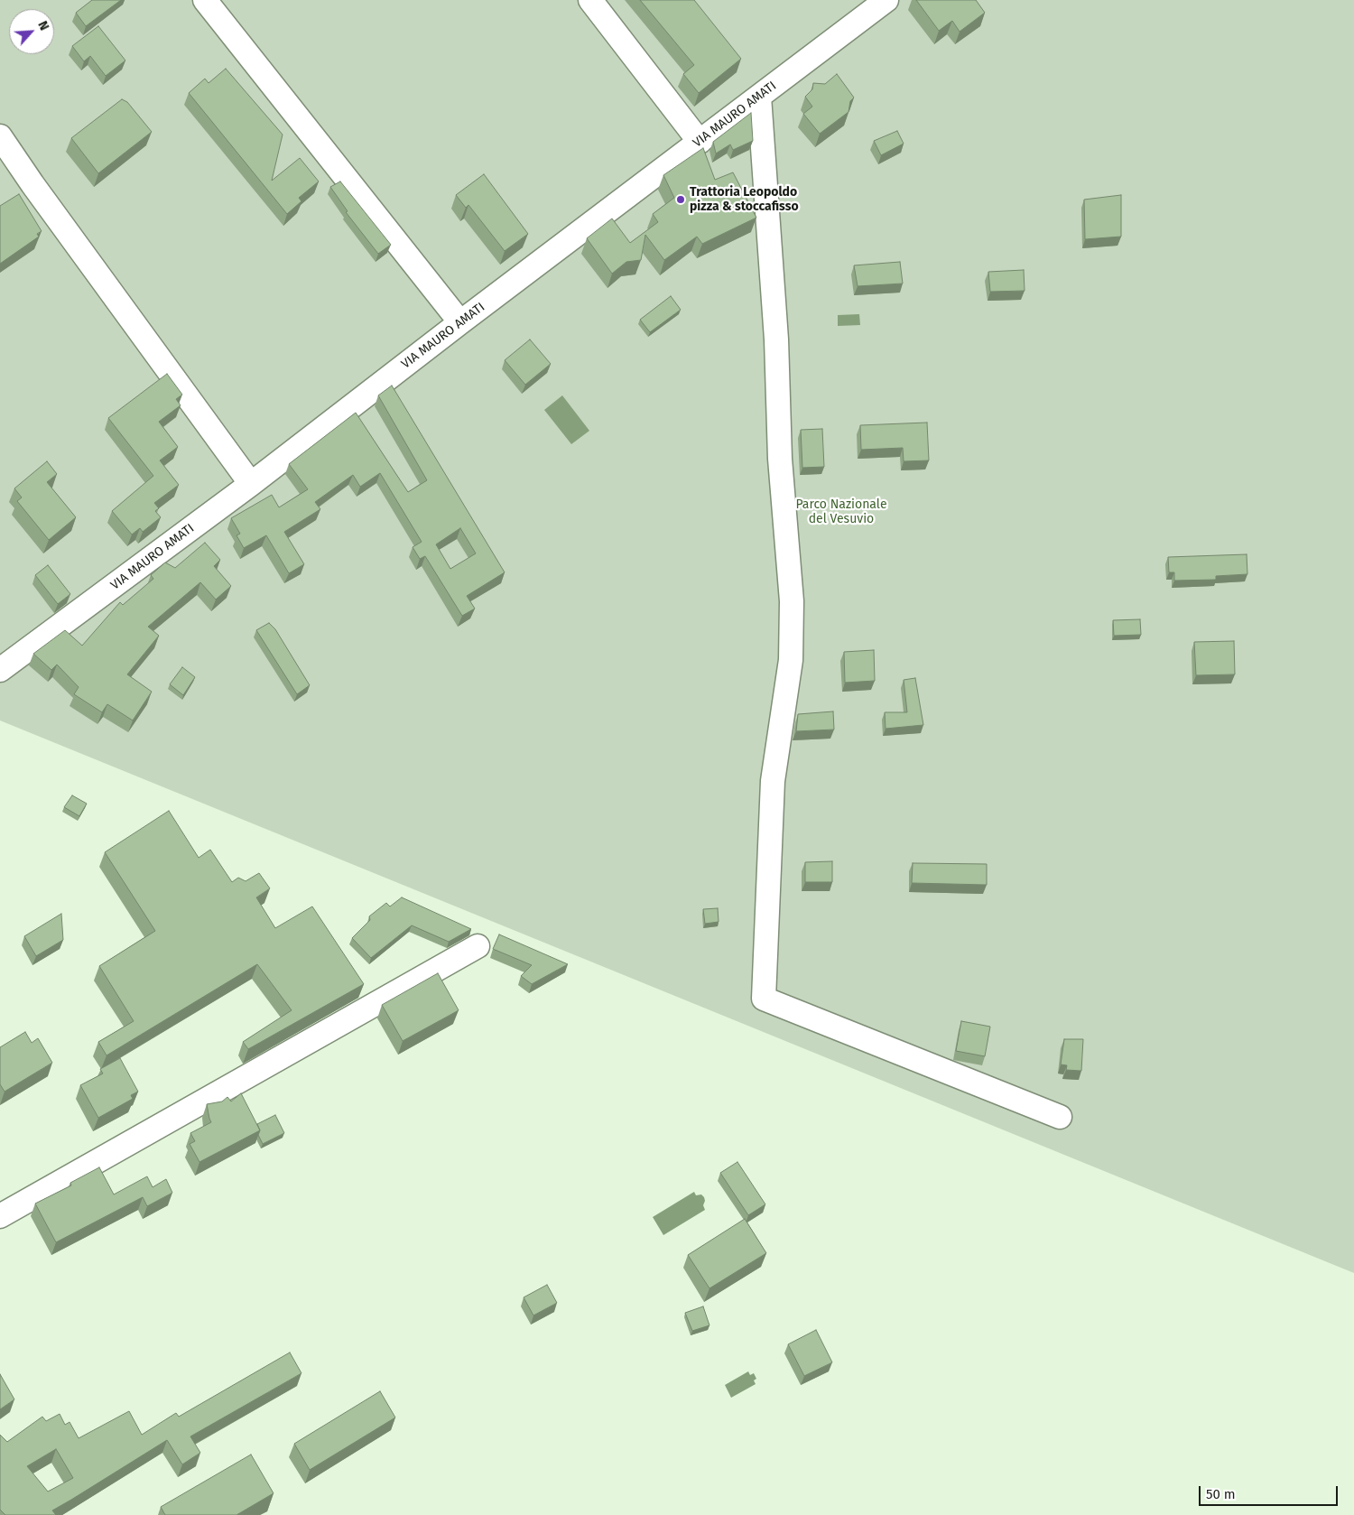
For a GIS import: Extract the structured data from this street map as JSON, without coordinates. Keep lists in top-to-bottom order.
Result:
{
  "streets": {
    "street": ["VIA MAURO AMATI"]
  },
  "parks": ["Parco Nazionale del Vesuvio"],
  "places": ["Trattoria Leopoldo pizza & stoccafisso"],
  "scale_bar": "50 m",
  "north": "top right"
}
